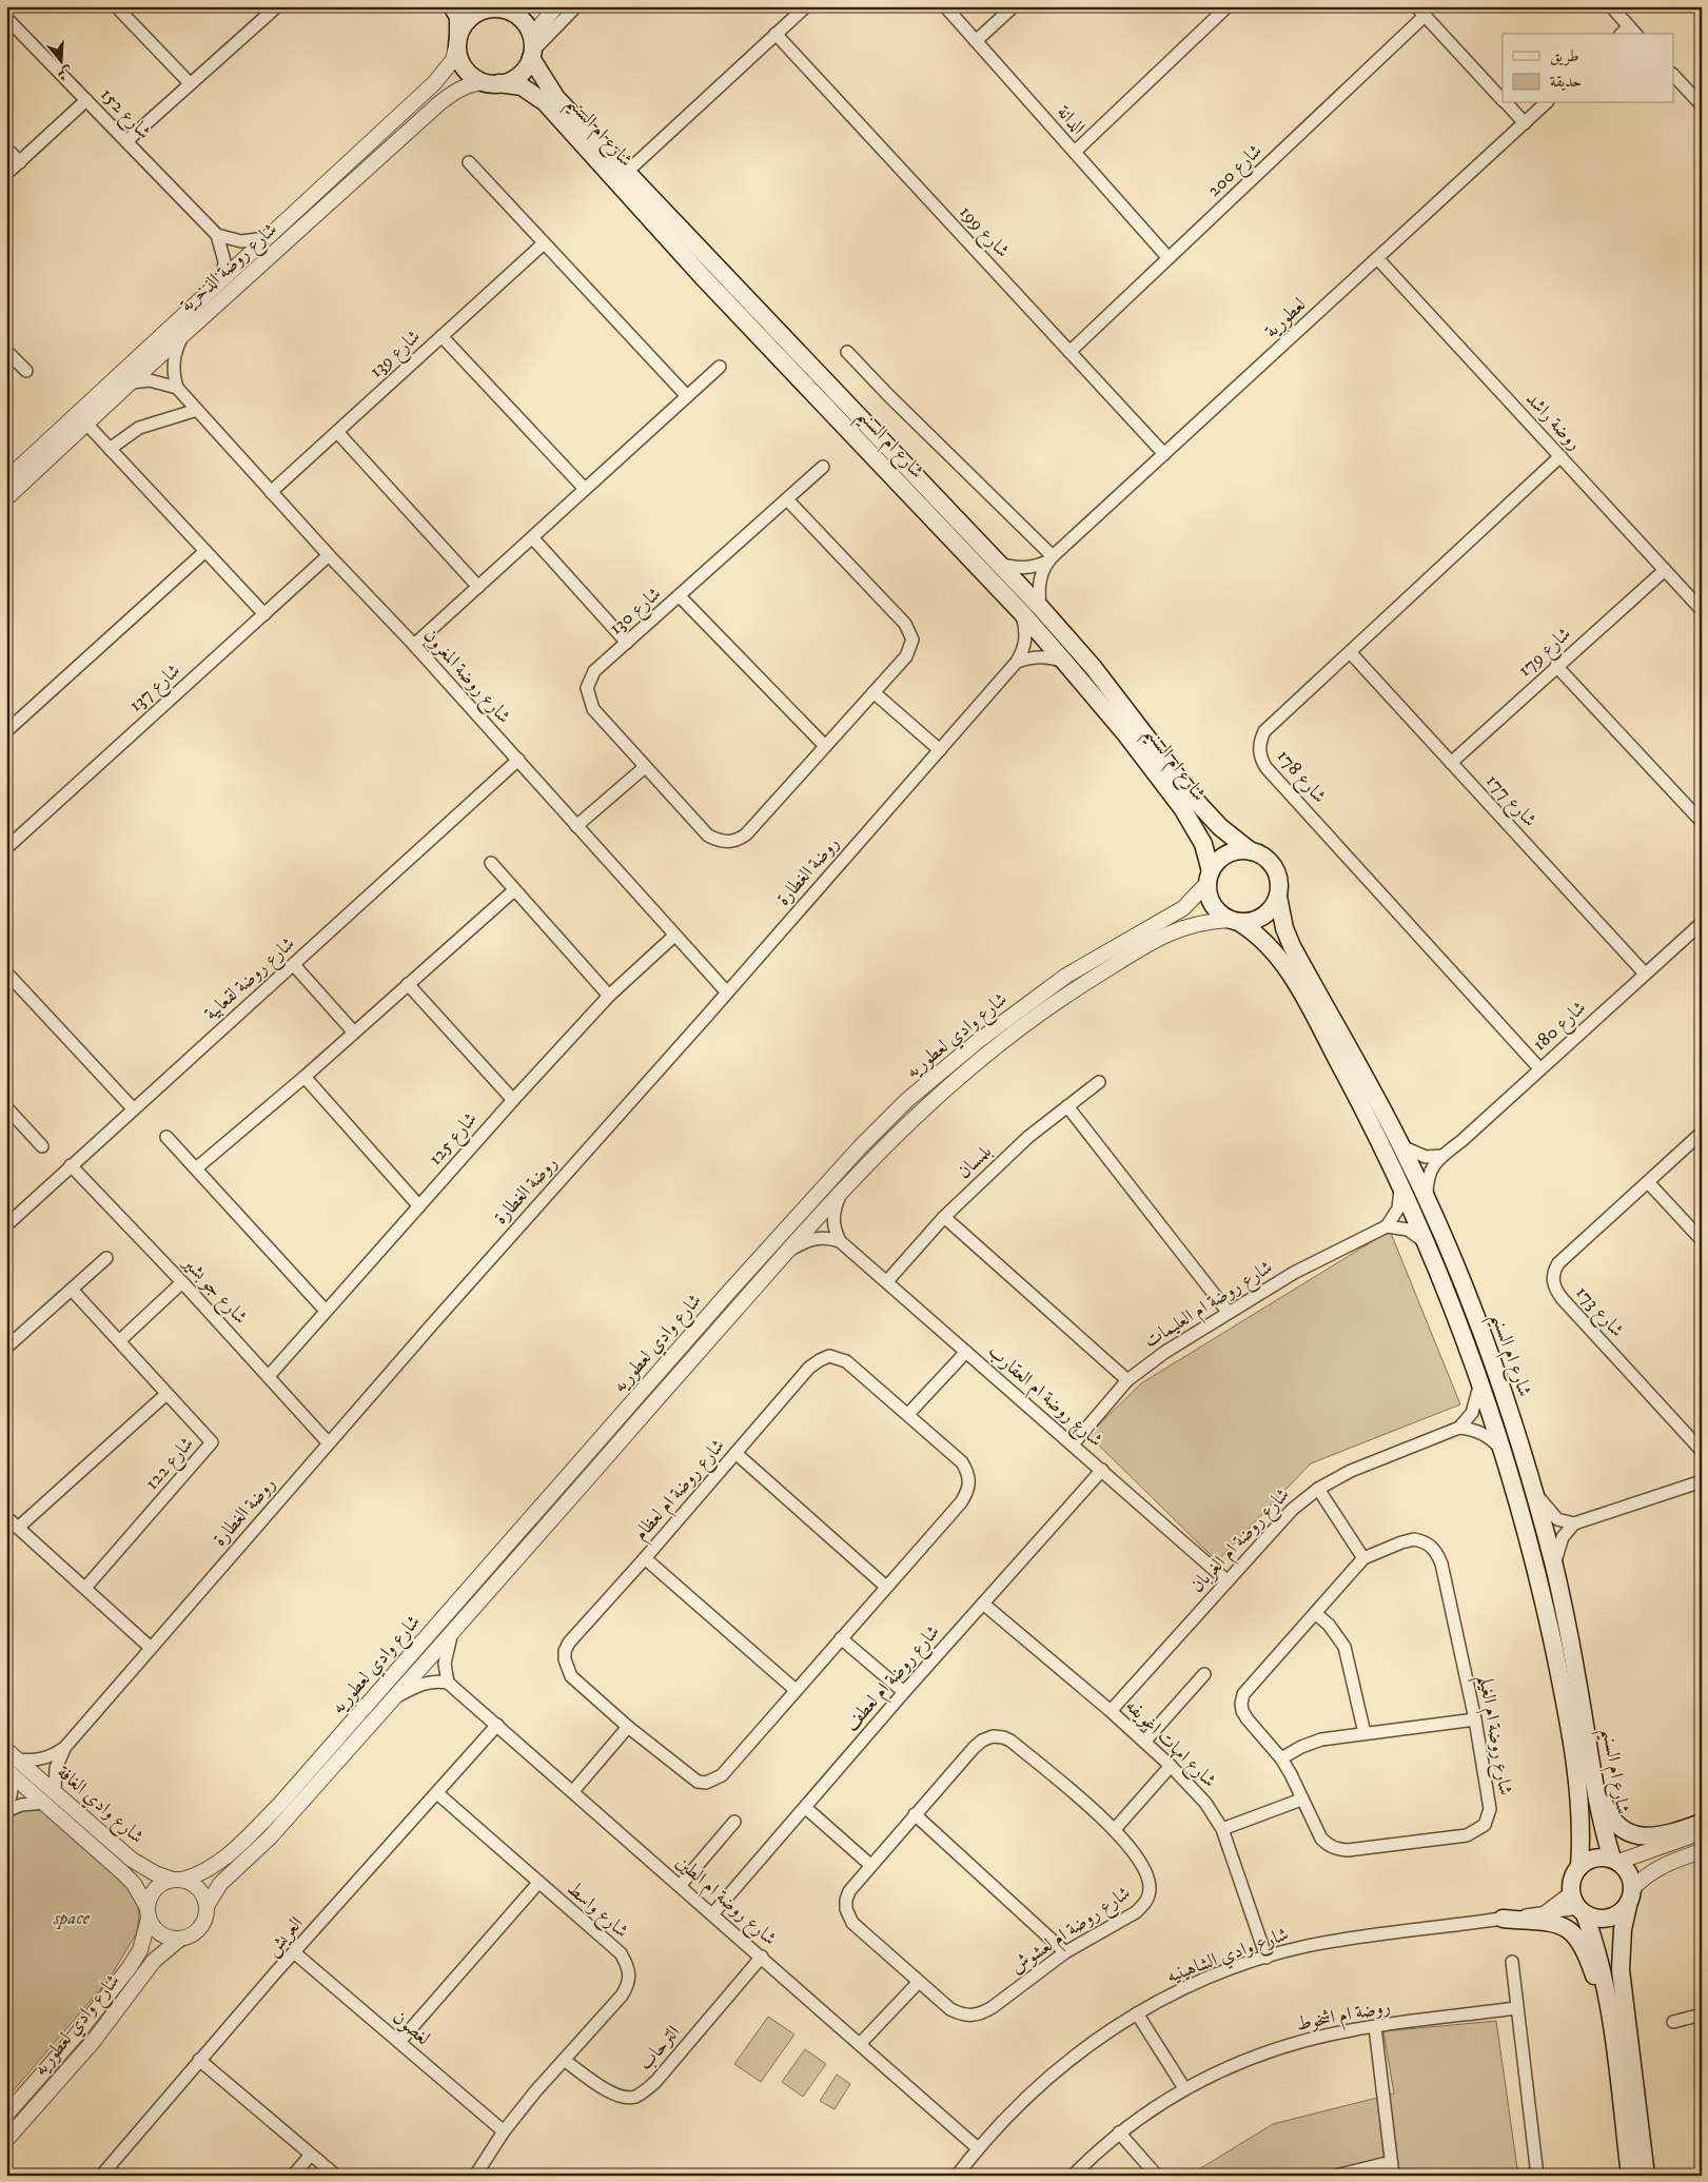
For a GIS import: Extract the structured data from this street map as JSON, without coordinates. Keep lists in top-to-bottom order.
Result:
{
  "streets": {
    "main road": ["شارع ام السنيم"],
    "street": [
      "شارع 152",
      "الدانة",
      "شارع 200",
      "شارع 199",
      "شارع روضة الذخرية",
      "لعطورية",
      "شارع 139",
      "روضة راشد",
      "شارع 130",
      "شارع 179",
      "شارع روضة المغرون",
      "شارع 137",
      "شارع 178",
      "شارع 177",
      "روضة الغطارة",
      "شارع روضة لقعابية",
      "شارع 180",
      "شارع وادي لعطوريه",
      "شارع 125",
      "بلمسان",
      "شارع جو بشير",
      "شارع روضة ام العليمات",
      "شارع 173",
      "شارع روضة ام العقارب",
      "شارع 122",
      "شارع روضة ام لعظام",
      "شارع روضة ام الغربان",
      "شارع روضة ام لعطف",
      "شارع روضة ام الغيلم",
      "شارع امهات اغويفه",
      "شارع وادي الغافة",
      "شارع روضة ام الطين",
      "شارع واسط",
      "شارع روضة ام لعشوش",
      "العريش",
      "شارع وادي الشاهينيه",
      "روضة ام اشخوط",
      "لغصون",
      "الترحاب"
    ]
  },
  "crossings": [
    ["شارع 152", "شارع روضة الذخرية"],
    ["الدانة", "شارع 200"],
    ["شارع ام السنيم", "شارع روضة الذخرية"],
    ["شارع ام السنيم", "لعطورية"],
    ["شارع ام السنيم", "روضة الغطارة"],
    ["شارع ام السنيم", "شارع 180"],
    ["شارع ام السنيم", "شارع وادي لعطوريه"],
    ["شارع ام السنيم", "شارع وادي الشاهينيه"],
    ["شارع 200", "شارع 199"],
    ["شارع 199", "لعطورية"],
    ["لعطورية", "روضة راشد"],
    ["شارع 139", "شارع روضة المغرون"],
    ["روضة راشد", "شارع 179"],
    ["روضة راشد", "شارع 178"],
    ["شارع 179", "شارع 177"],
    ["شارع روضة المغرون", "شارع 137"],
    ["شارع روضة المغرون", "روضة الغطارة"],
    ["شارع روضة المغرون", "شارع روضة لقعابية"],
    ["شارع روضة المغرون", "شارع 125"],
    ["شارع 178", "شارع 177"],
    ["شارع 178", "شارع 180"],
    ["شارع 177", "شارع 180"],
    ["روضة الغطارة", "شارع جو بشير"],
    ["روضة الغطارة", "شارع وادي الغافة"],
    ["شارع روضة لقعابية", "شارع جو بشير"],
    ["شارع وادي لعطوريه", "شارع وادي الغافة"],
    ["شارع 125", "شارع جو بشير"],
    ["بلمسان", "شارع روضة ام العقارب"],
    ["شارع روضة ام العليمات", "شارع روضة ام العقارب"],
    ["شارع روضة ام العقارب", "شارع روضة ام الغربان"],
    ["شارع روضة ام العقارب", "شارع روضة ام لعطف"],
    ["شارع روضة ام الغربان", "شارع امهات اغويفه"],
    ["شارع روضة ام لعطف", "شارع امهات اغويفه"],
    ["شارع روضة ام لعطف", "شارع روضة ام الطين"],
    ["شارع امهات اغويفه", "شارع وادي الشاهينيه"],
    ["شارع روضة ام الطين", "العريش"],
    ["شارع روضة ام الطين", "شارع وادي الشاهينيه"],
    ["شارع روضة ام الطين", "الترحاب"],
    ["شارع واسط", "العريش"],
    ["شارع واسط", "لغصون"],
    ["شارع واسط", "الترحاب"],
    ["العريش", "لغصون"]
  ],
  "parks": ["space"],
  "legend": ["طريق", "حديقة"],
  "north": "bottom"
}
